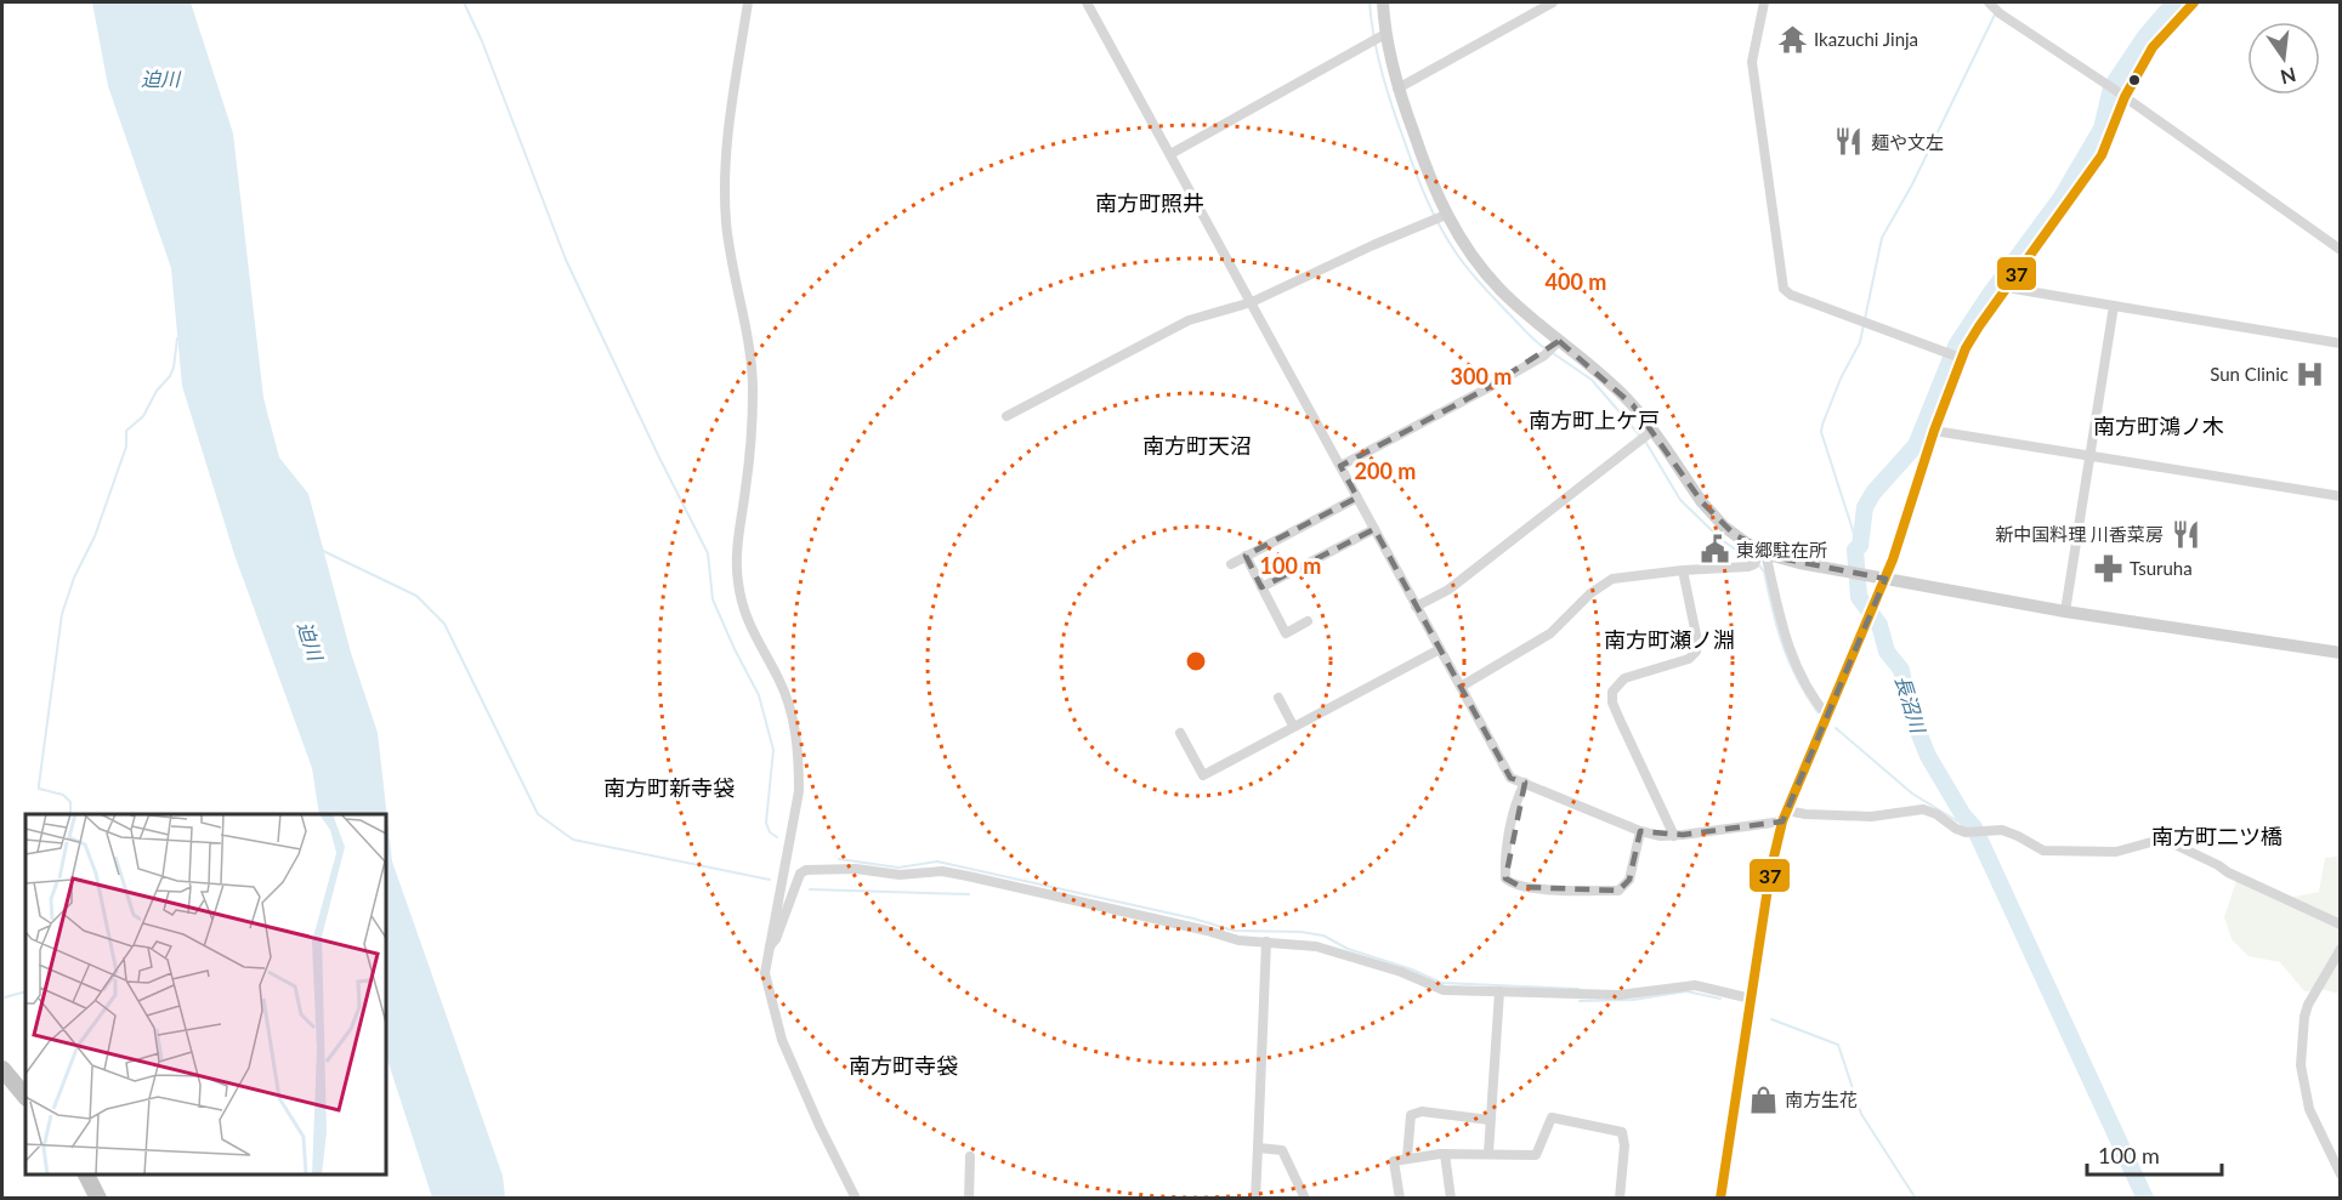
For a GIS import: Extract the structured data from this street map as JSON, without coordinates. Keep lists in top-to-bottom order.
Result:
{
  "districts": [
    "南方町照井",
    "南方町上ケ戸",
    "南方町鴻ノ木",
    "南方町天沼",
    "南方町瀬ノ淵",
    "南方町新寺袋",
    "南方町二ツ橋",
    "南方町寺袋"
  ],
  "water": ["迫川", "長沼川"],
  "places": {
    "temple": ["Ikazuchi Jinja"],
    "restaurant": ["麺や文左", "新中国料理 川香菜房"],
    "hospital": ["Sun Clinic"],
    "public building": ["東郷駐在所"],
    "pharmacy": ["Tsuruha"],
    "shop": ["南方生花"]
  },
  "lines": ["transit line 37"],
  "scale_bar": "100 m",
  "north": "bottom",
  "rings": [
    "400 m",
    "300 m",
    "200 m",
    "100 m"
  ]
}
